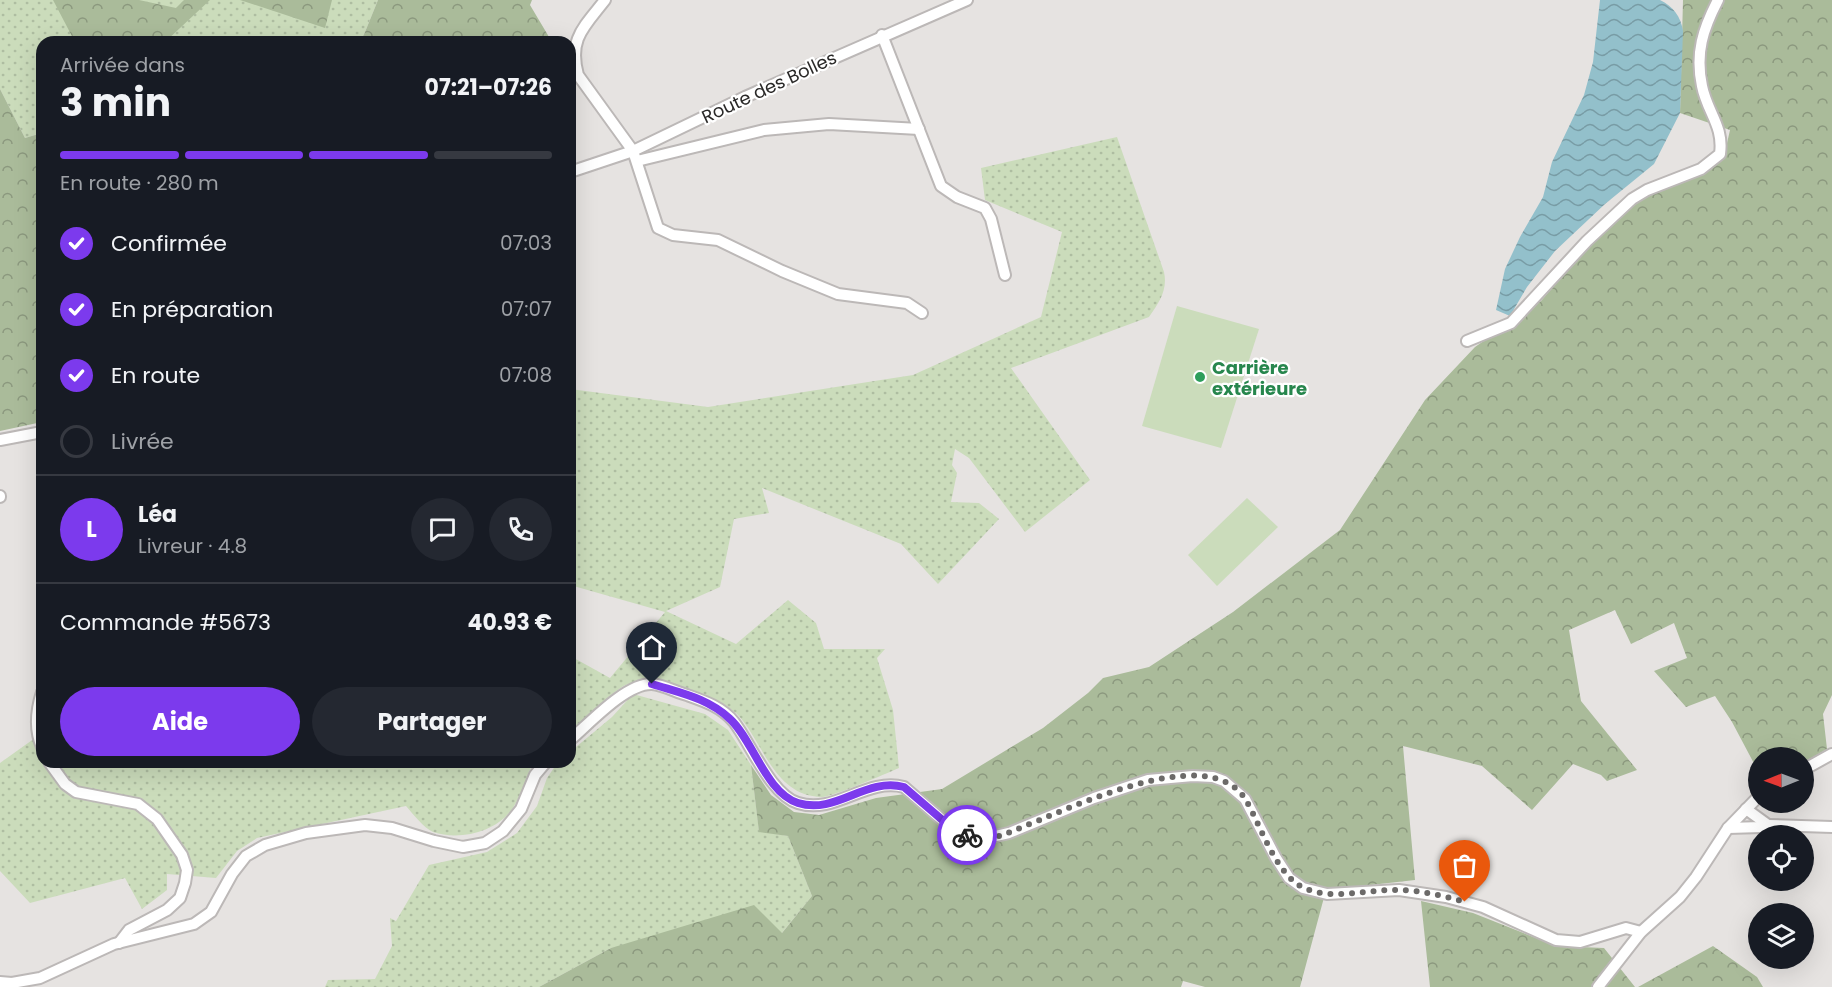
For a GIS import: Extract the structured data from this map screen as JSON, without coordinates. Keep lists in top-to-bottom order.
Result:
{
  "streets": {
    "street": ["Route des Bolles"]
  },
  "places": ["Carrière extérieure"],
  "north": "left",
  "page": {
    "heading": ["3 min", "Arrivée dans", "07:21–07:26"],
    "panel": [
      "Léa",
      "Livreur · 4.8",
      "Commande #5673",
      "40.93 €"
    ],
    "bar": "En route · 280 m",
    "list": [
      ["Confirmée", "07:03"],
      ["En préparation", "07:07"],
      ["En route", "07:08"],
      "Livrée"
    ],
    "round": "L",
    "buttons": ["Aide", "Partager"]
  }
}
